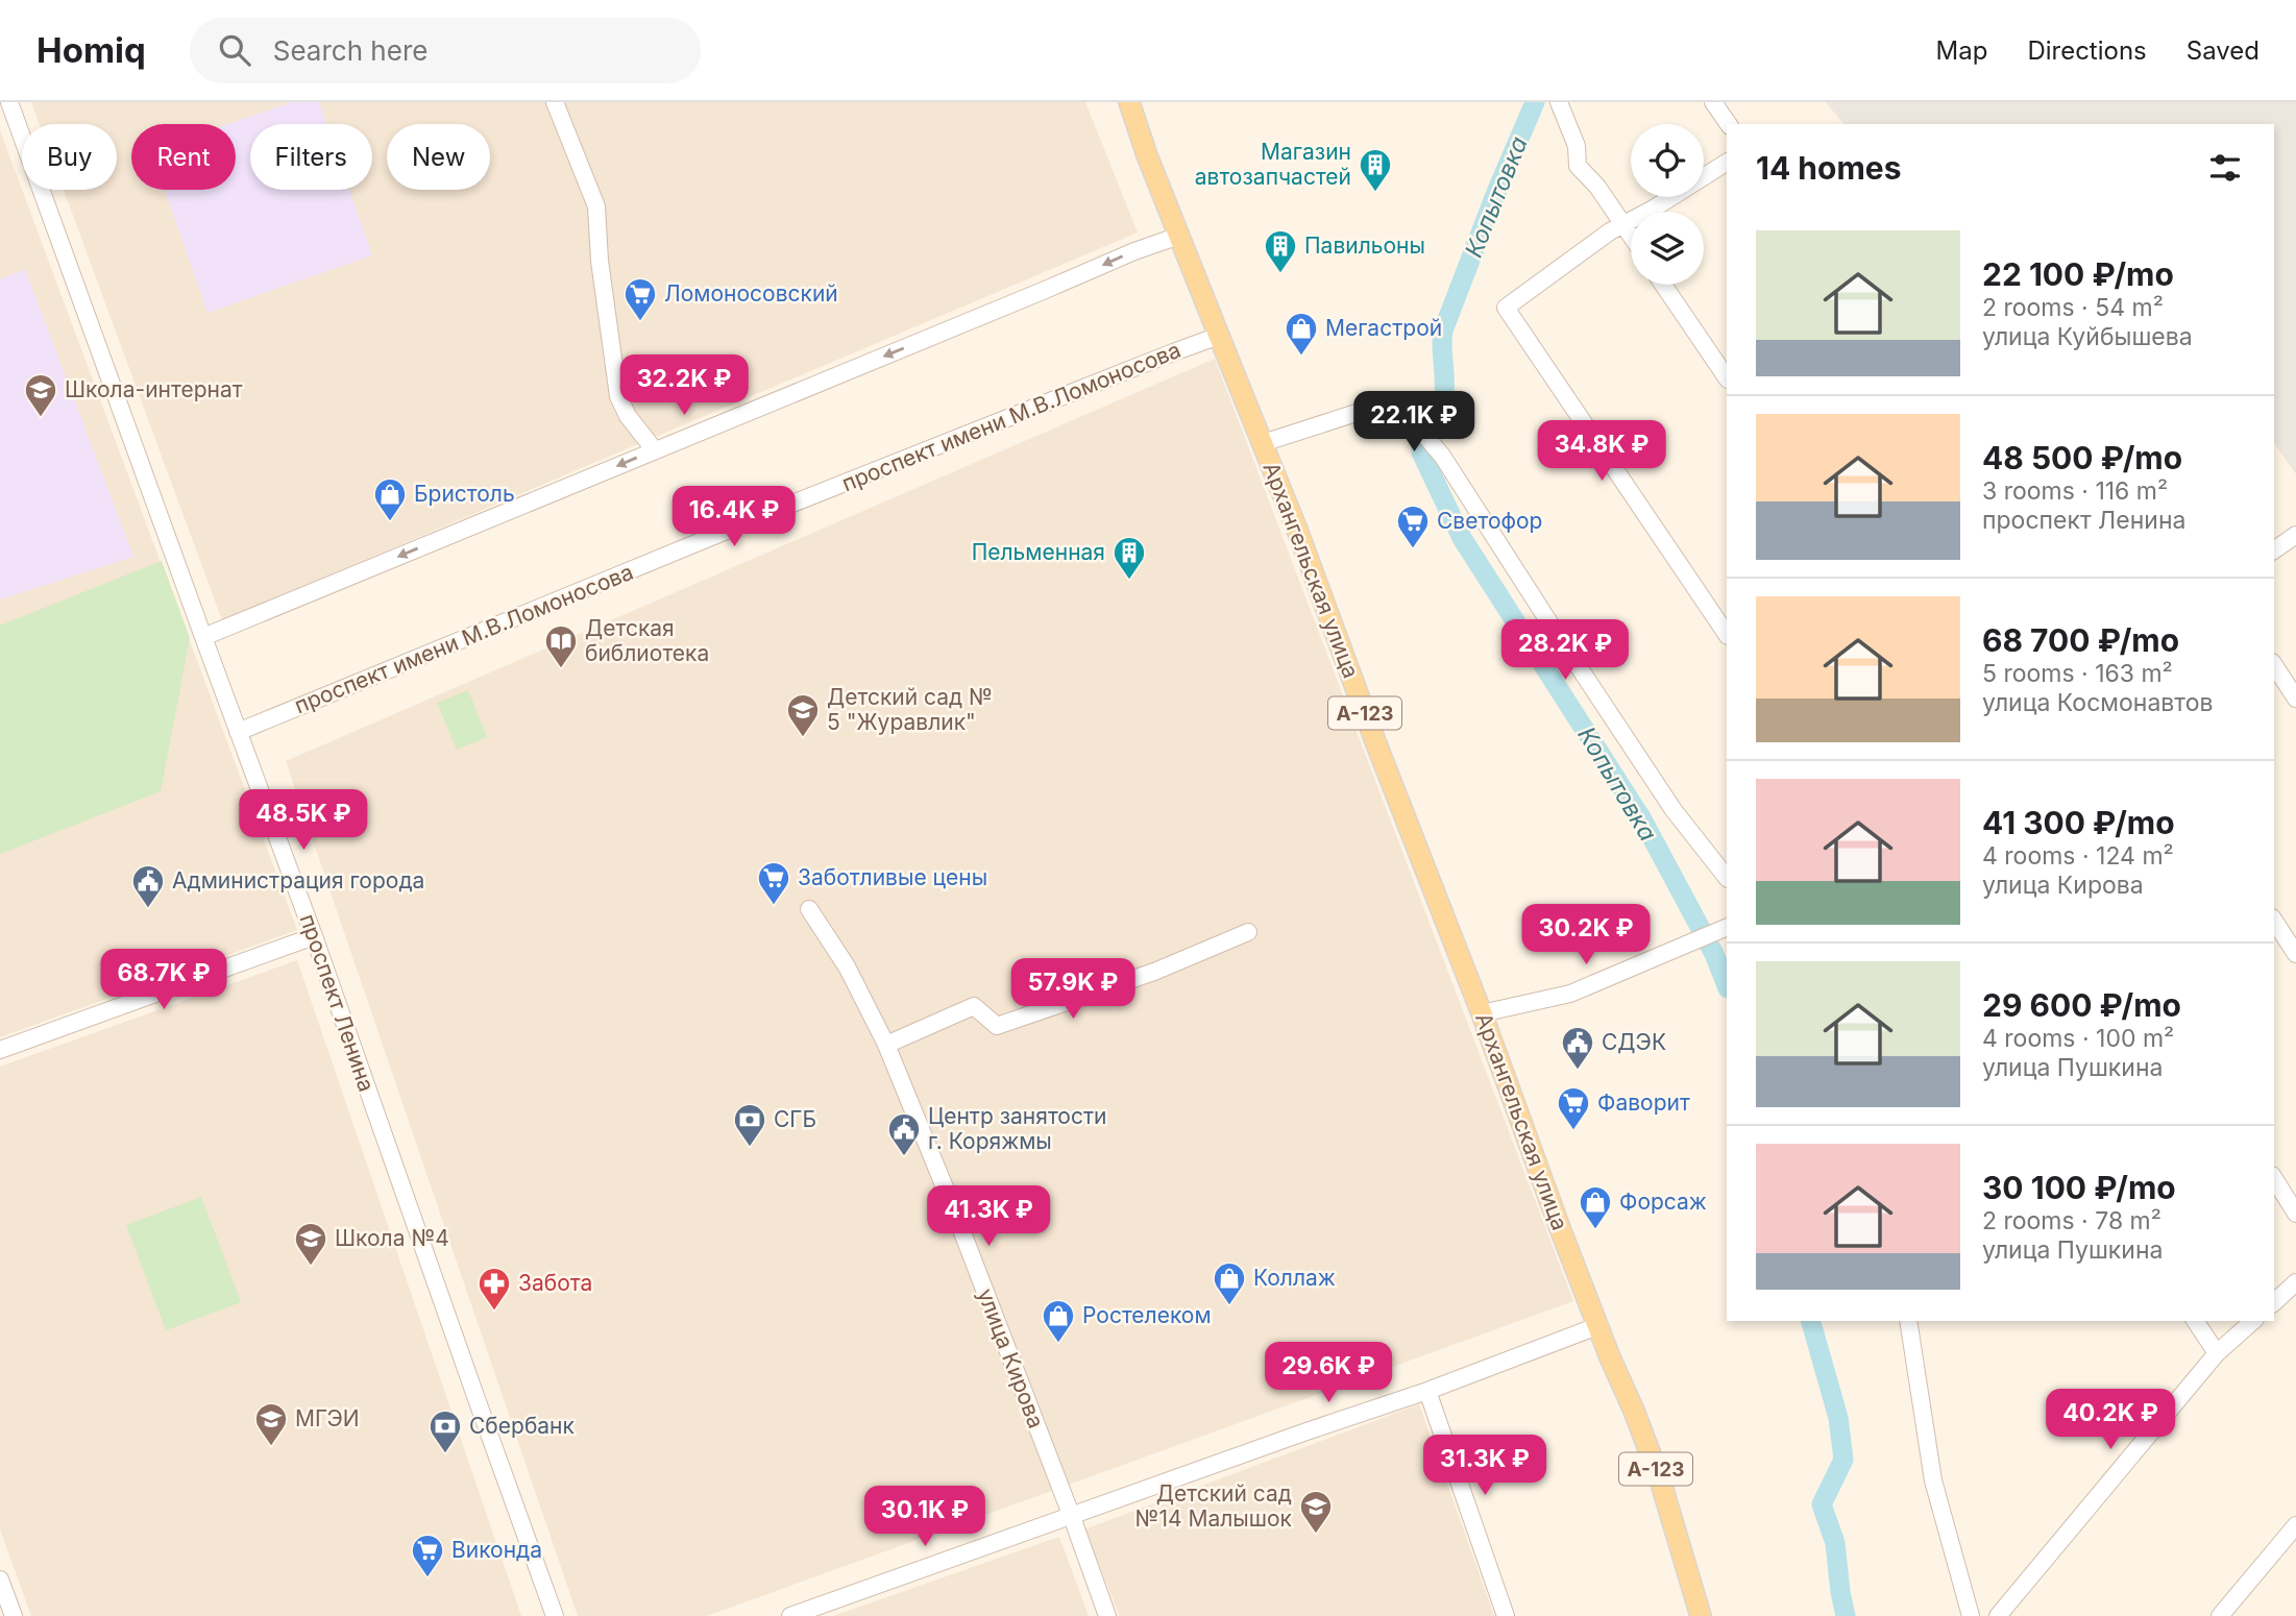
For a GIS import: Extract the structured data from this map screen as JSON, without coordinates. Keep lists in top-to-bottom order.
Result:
{
  "streets": {
    "main road": ["Архангельская улица", "А-123"],
    "street": ["проспект имени М.В.Ломоносова", "проспект Ленина", "улица Кирова"]
  },
  "crossings": [
    ["проспект имени М.В.Ломоносова", "Архангельская улица"],
    ["проспект имени М.В.Ломоносова", "проспект Ленина"],
    ["Архангельская улица", "А-123"]
  ],
  "water": ["Копытовка"],
  "places": {
    "building": ["Магазин автозапчастей", "Павильоны", "Пельменная"],
    "supermarket": [
      "Ломоносовский",
      "Светофор",
      "Заботливые цены",
      "Фаворит",
      "Виконда"
    ],
    "shop": [
      "Мегастрой",
      "Бристоль",
      "Форсаж",
      "Коллаж",
      "Ростелеком"
    ],
    "school or university": [
      "Школа-интернат",
      "Детский сад № 5 \"Журавлик\"",
      "Школа №4",
      "МГЭИ",
      "Детский сад №14 Малышок"
    ],
    "library": ["Детская библиотека"],
    "public building": ["Администрация города", "СДЭК", "Центр занятости г. Коряжмы"],
    "bank": ["СГБ", "Сбербанк"],
    "pharmacy": ["Забота"]
  },
  "page": {
    "header": "Homiq",
    "search": "Search here",
    "nav": ["Map", "Directions", "Saved"],
    "chip": [
      "Buy",
      "Rent",
      "Filters",
      "New"
    ],
    "heading": "14 homes",
    "list": [
      {
        "name": "22 100 ₽/mo",
        "note": "2 rooms · 54 m² · улица Куйбышева"
      },
      {
        "name": "48 500 ₽/mo",
        "note": "3 rooms · 116 m² · проспект Ленина"
      },
      {
        "name": "68 700 ₽/mo",
        "note": "5 rooms · 163 m² · улица Космонавтов"
      },
      {
        "name": "41 300 ₽/mo",
        "note": "4 rooms · 124 m² · улица Кирова"
      },
      {
        "name": "29 600 ₽/mo",
        "note": "4 rooms · 100 m² · улица Пушкина"
      },
      {
        "name": "30 100 ₽/mo",
        "note": "2 rooms · 78 m² · улица Пушкина"
      }
    ],
    "price": [
      "32.2K ₽",
      "22.1K ₽",
      "34.8K ₽",
      "16.4K ₽",
      "28.2K ₽",
      "48.5K ₽",
      "30.2K ₽",
      "68.7K ₽",
      "57.9K ₽",
      "41.3K ₽",
      "29.6K ₽",
      "40.2K ₽",
      "31.3K ₽",
      "30.1K ₽"
    ]
  }
}
